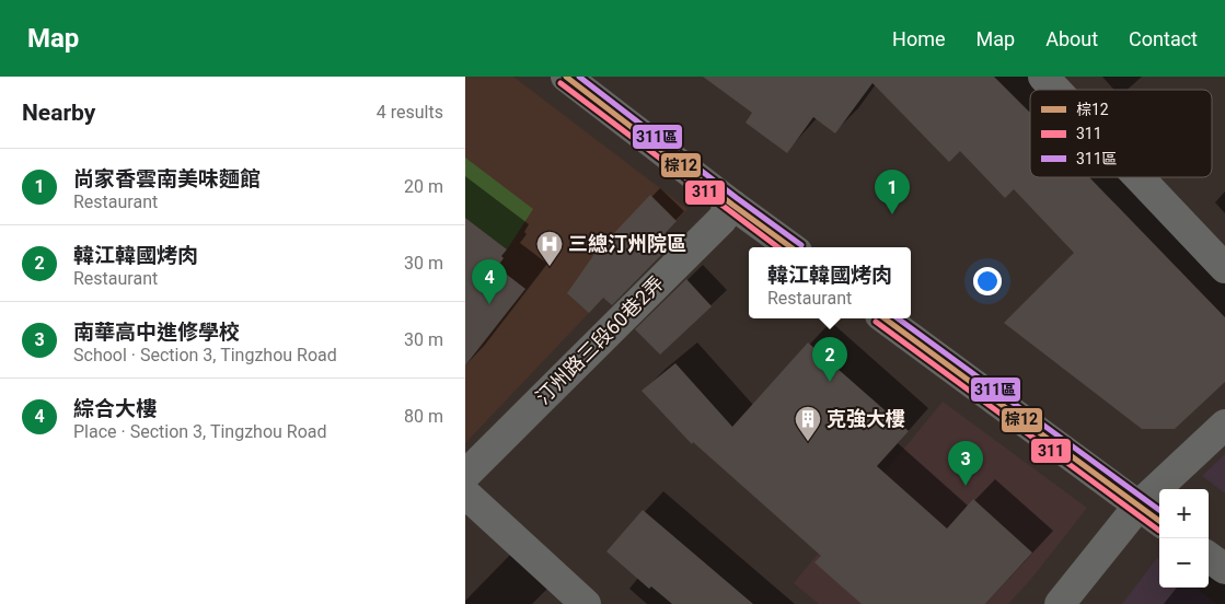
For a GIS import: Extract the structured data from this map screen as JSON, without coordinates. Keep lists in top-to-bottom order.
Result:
{
  "streets": {
    "street": ["汀州路三段60巷2弄"]
  },
  "places": {
    "hospital": ["三總汀州院區"],
    "building": ["克強大樓"]
  },
  "lines": ["transit line 棕12", "transit line 311區", "transit line 311"],
  "legend": ["棕12", "311", "311區"],
  "page": {
    "header": "Map",
    "nav": [
      "Home",
      "Map",
      "About",
      "Contact"
    ],
    "heading": ["Nearby", "4 results"],
    "list": [
      {
        "mark": "1",
        "name": "尚家香雲南美味麵館",
        "note": "Restaurant",
        "value": "20 m"
      },
      {
        "mark": "2",
        "name": "韓江韓國烤肉",
        "note": "Restaurant",
        "value": "30 m"
      },
      {
        "mark": "3",
        "name": "南華高中進修學校",
        "note": "School · Section 3, Tingzhou Road",
        "value": "30 m"
      },
      {
        "mark": "4",
        "name": "綜合大樓",
        "note": "Place · Section 3, Tingzhou Road",
        "value": "80 m"
      }
    ],
    "pins": [
      "1",
      "4",
      "2",
      "3"
    ],
    "popup": ["韓江韓國烤肉", "Restaurant"],
    "map_buttons": ["+", "−"]
  }
}
